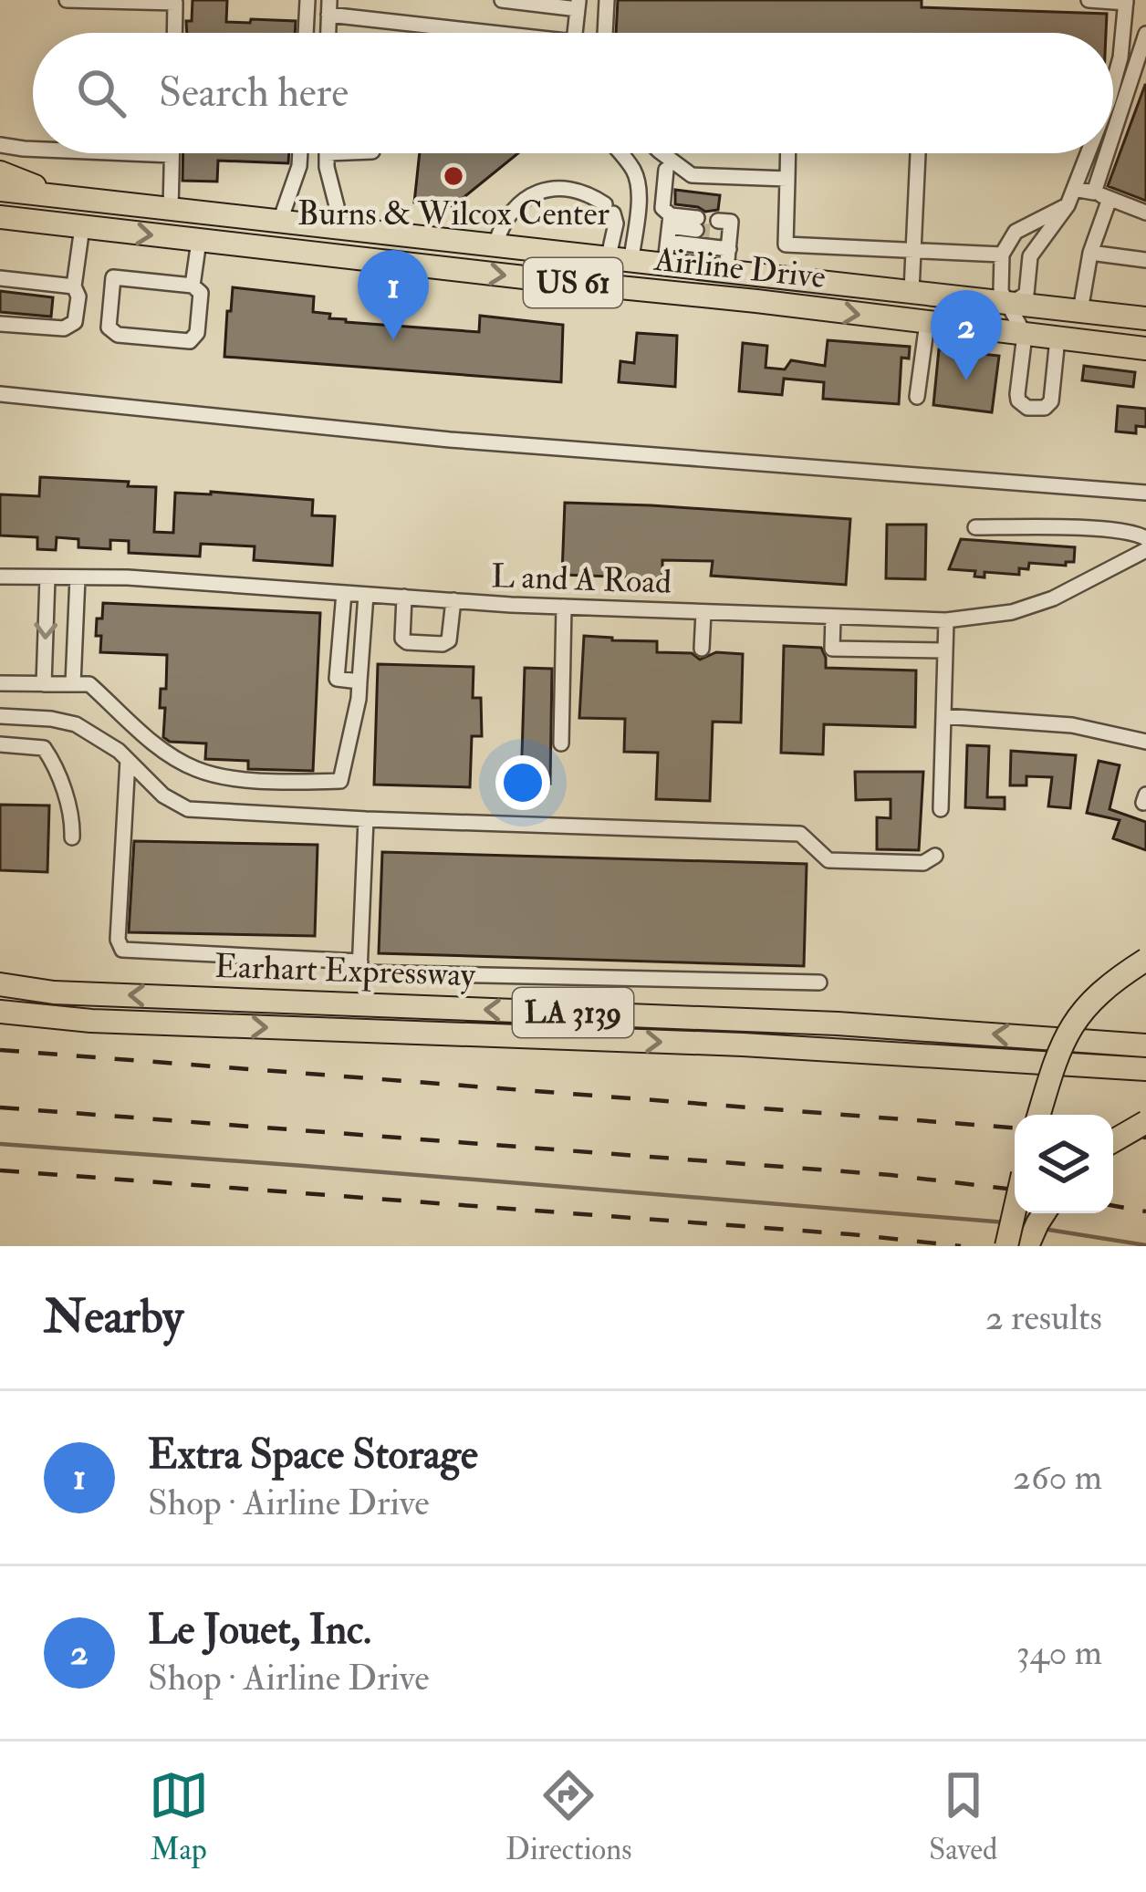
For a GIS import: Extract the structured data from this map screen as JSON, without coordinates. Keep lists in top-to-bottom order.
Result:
{
  "streets": {
    "highway": [
      "Airline Drive",
      "US 61",
      "Earhart Expressway",
      "LA 3139"
    ],
    "street": ["L and A Road"]
  },
  "places": ["Burns & Wilcox Center"],
  "page": {
    "search": "Search here",
    "pins": ["1", "2"],
    "heading": ["Nearby", "2 results"],
    "list": [
      {
        "mark": "1",
        "name": "Extra Space Storage",
        "note": "Shop · Airline Drive",
        "value": "260 m"
      },
      {
        "mark": "2",
        "name": "Le Jouet, Inc.",
        "note": "Shop · Airline Drive",
        "value": "340 m"
      }
    ],
    "nav": ["Map", "Directions", "Saved"]
  }
}
